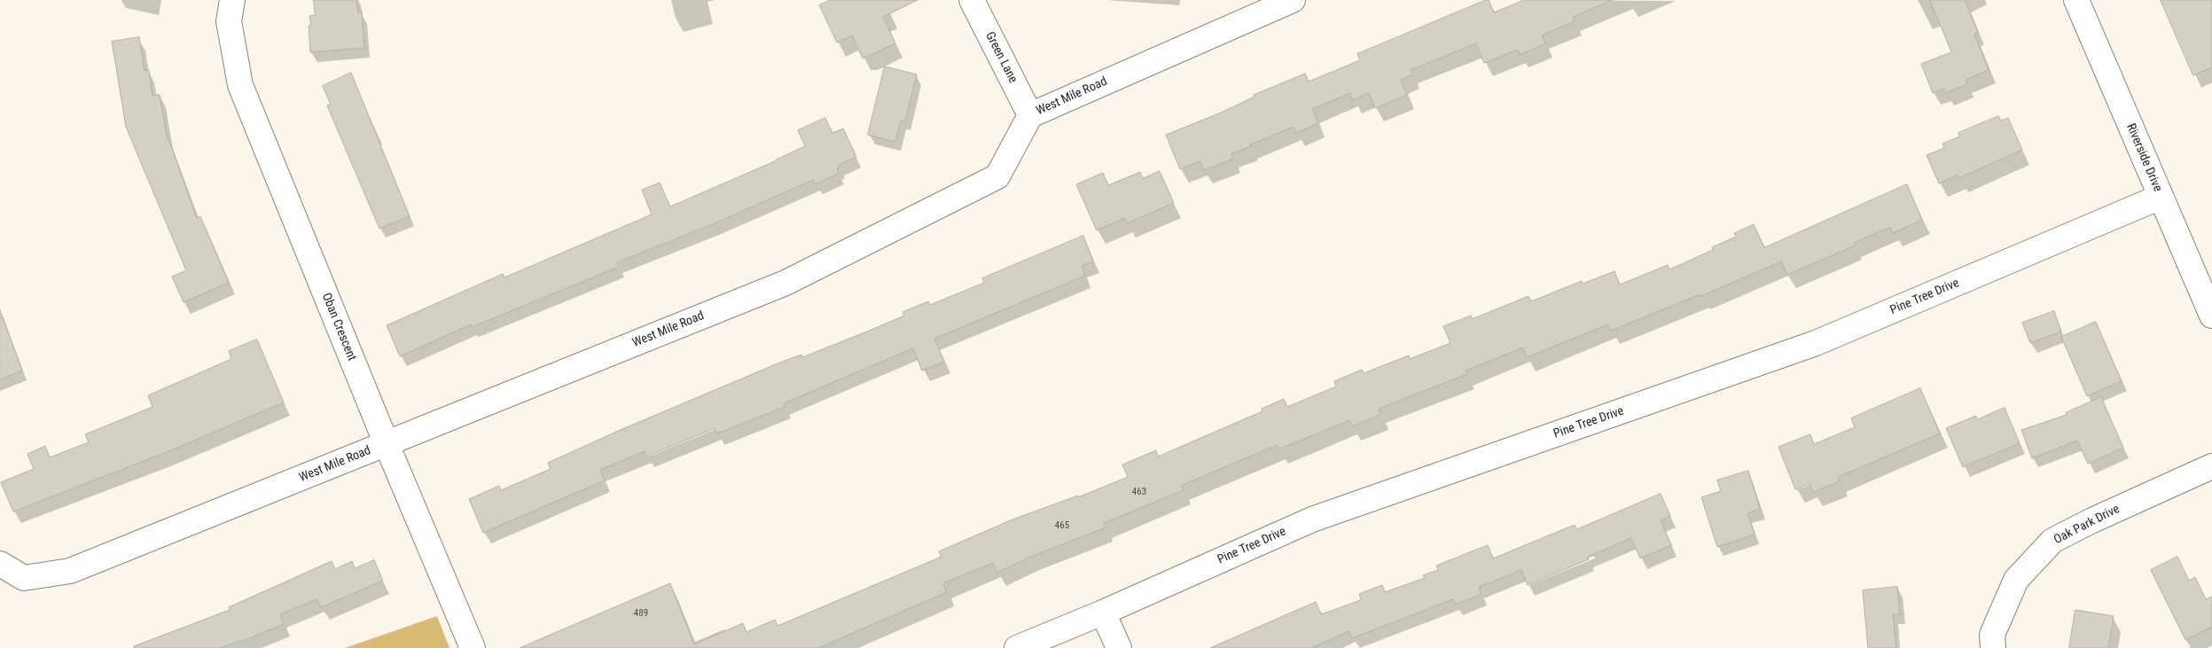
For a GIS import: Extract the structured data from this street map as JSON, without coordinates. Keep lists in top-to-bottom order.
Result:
{
  "streets": {
    "street": [
      "Green Lane",
      "West Mile Road",
      "Riverside Drive",
      "Pine Tree Drive",
      "Oban Crescent",
      "Oak Park Drive"
    ]
  },
  "crossings": [
    ["Green Lane", "West Mile Road"],
    ["West Mile Road", "Oban Crescent"],
    ["Riverside Drive", "Pine Tree Drive"]
  ],
  "house_numbers": ["463", "465", "489"]
}
